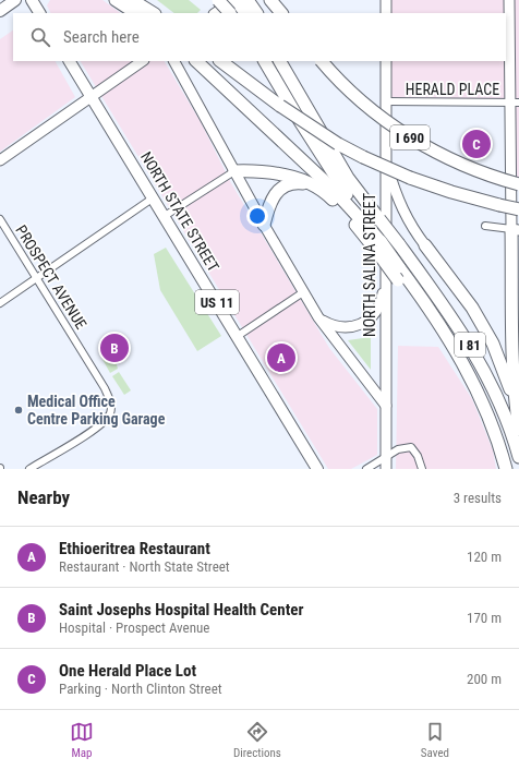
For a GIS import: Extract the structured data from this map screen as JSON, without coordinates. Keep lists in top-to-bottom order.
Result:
{
  "streets": {
    "highway": ["I 690", "I 81"],
    "main road": ["NORTH STATE STREET", "NORTH SALINA STREET", "US 11"],
    "street": ["HERALD PLACE", "PROSPECT AVENUE"]
  },
  "crossings": [
    ["HERALD PLACE", "NORTH SALINA STREET"]
  ],
  "places": ["Medical Office Centre Parking Garage"],
  "page": {
    "search": "Search here",
    "pins": ["C", "B", "A"],
    "heading": ["Nearby", "3 results"],
    "list": [
      {
        "mark": "A",
        "name": "Ethioeritrea Restaurant",
        "note": "Restaurant · North State Street",
        "value": "120 m"
      },
      {
        "mark": "B",
        "name": "Saint Josephs Hospital Health Center",
        "note": "Hospital · Prospect Avenue",
        "value": "170 m"
      },
      {
        "mark": "C",
        "name": "One Herald Place Lot",
        "note": "Parking · North Clinton Street",
        "value": "200 m"
      }
    ],
    "nav": ["Map", "Directions", "Saved"]
  }
}
